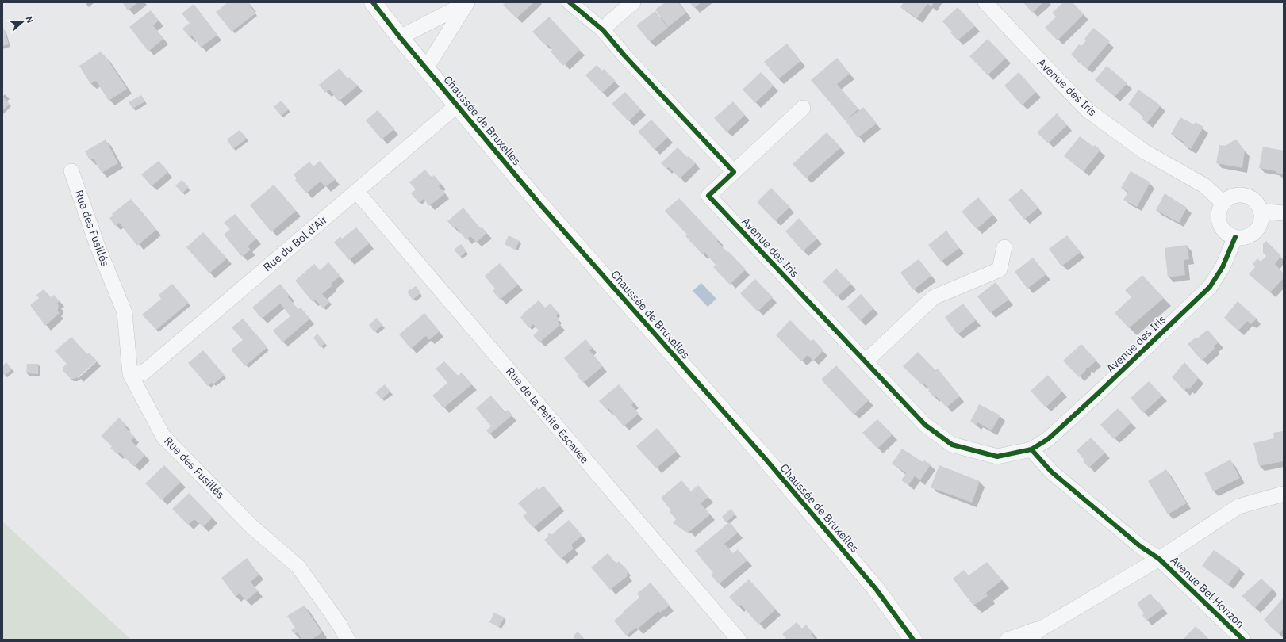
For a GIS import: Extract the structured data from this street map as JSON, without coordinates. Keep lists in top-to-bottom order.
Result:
{
  "streets": {
    "main road": ["Chaussée de Bruxelles"],
    "street": [
      "Avenue des Iris",
      "Rue des Fusillés",
      "Rue du Bol d'Air",
      "Rue de la Petite Escavée",
      "Avenue Bel Horizon"
    ]
  },
  "crossings": [
    ["Chaussée de Bruxelles", "Rue du Bol d'Air"],
    ["Rue des Fusillés", "Rue du Bol d'Air"],
    ["Rue du Bol d'Air", "Rue de la Petite Escavée"]
  ],
  "north": "right"
}
